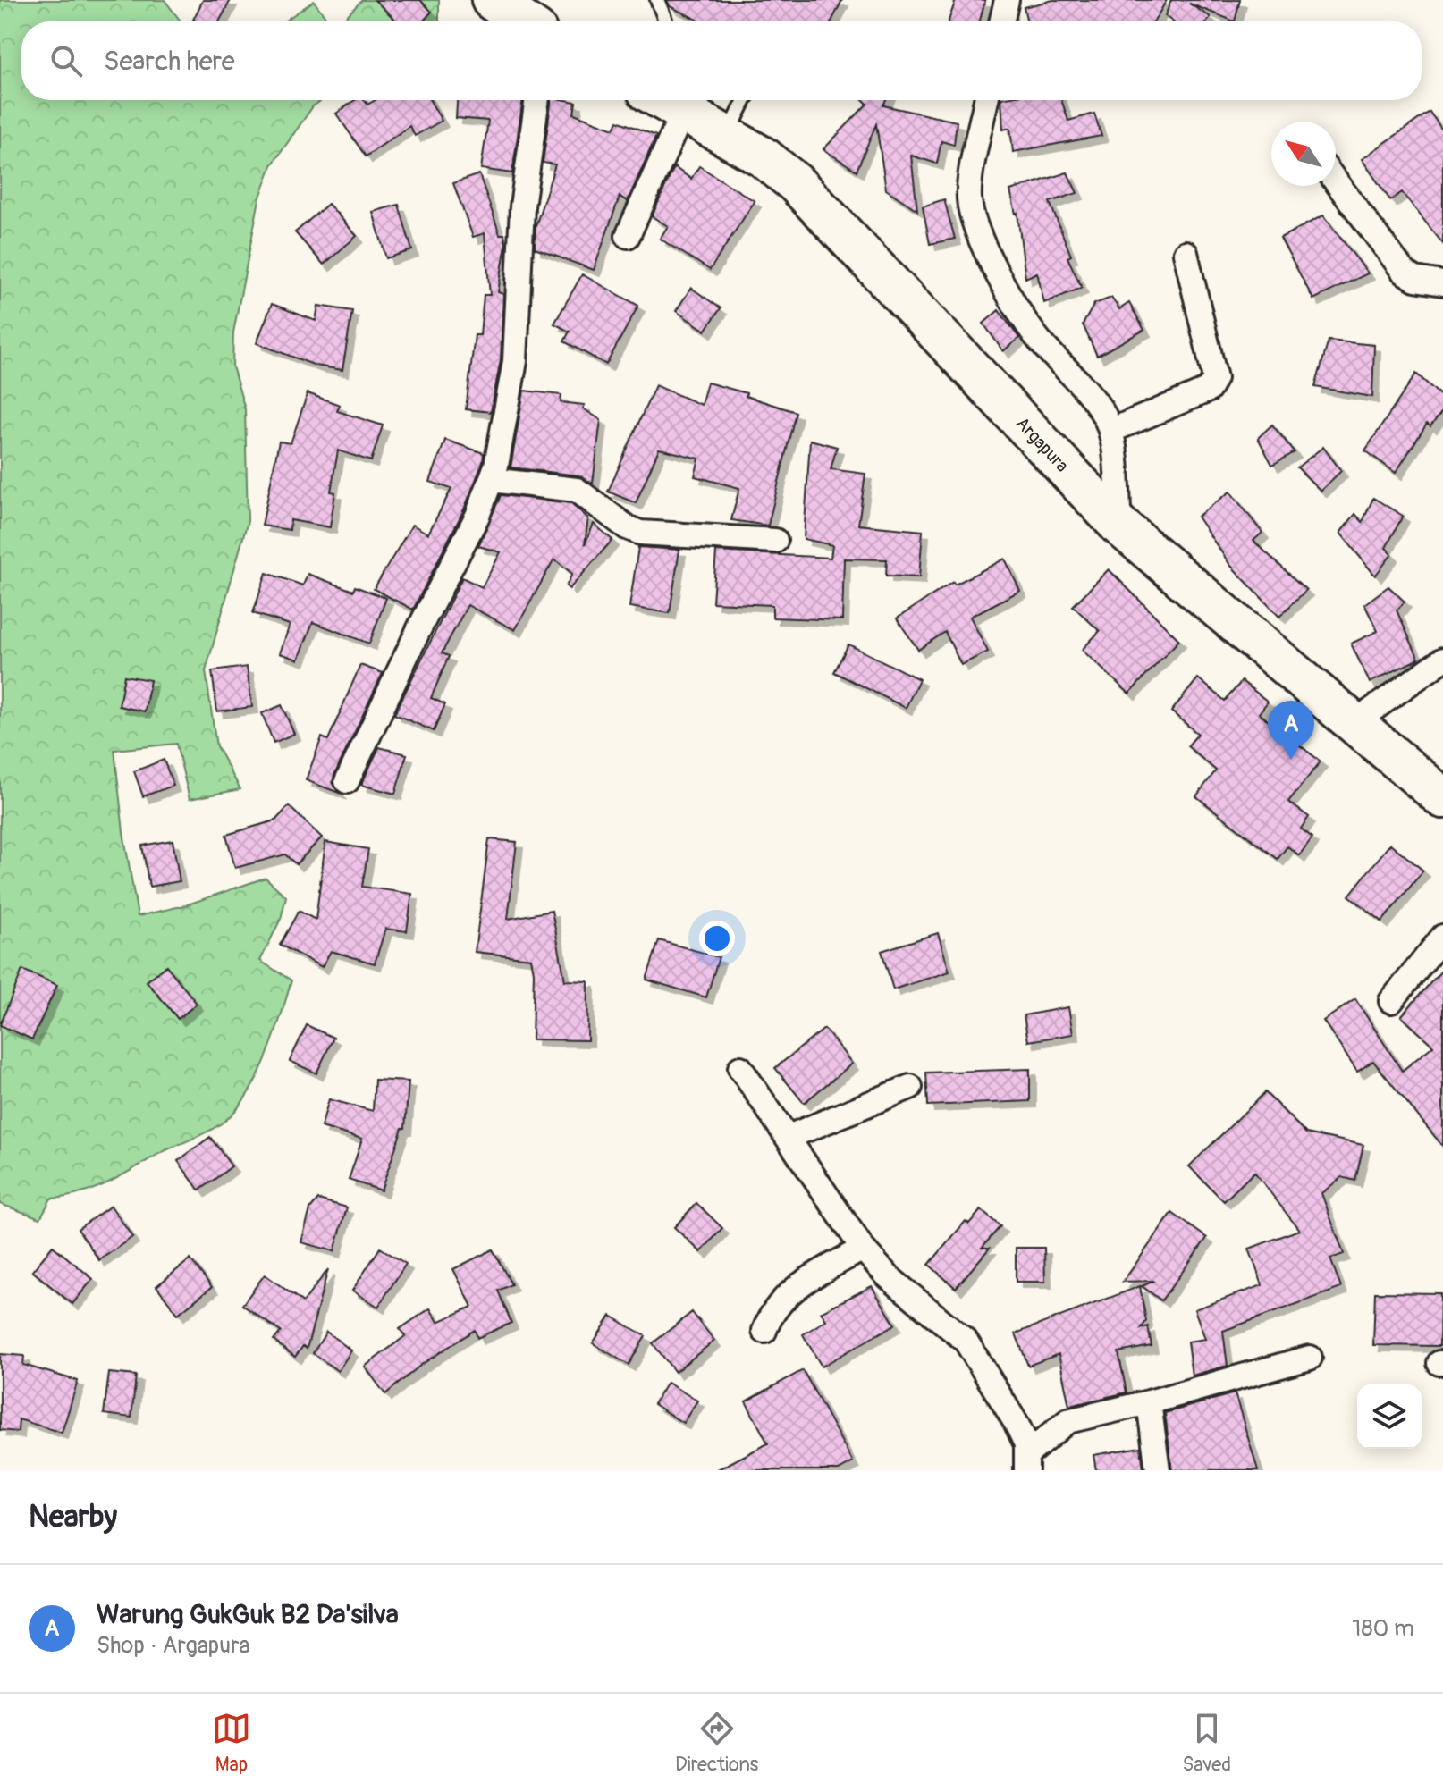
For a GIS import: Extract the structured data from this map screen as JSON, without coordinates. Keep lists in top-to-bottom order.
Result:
{
  "streets": {
    "highway": ["Argapura"]
  },
  "north": "top left",
  "page": {
    "search": "Search here",
    "pins": "A",
    "heading": "Nearby",
    "list": [
      {
        "mark": "A",
        "name": "Warung GukGuk B2 Da'silva",
        "note": "Shop · Argapura",
        "value": "180 m"
      }
    ],
    "nav": ["Map", "Directions", "Saved"]
  }
}
